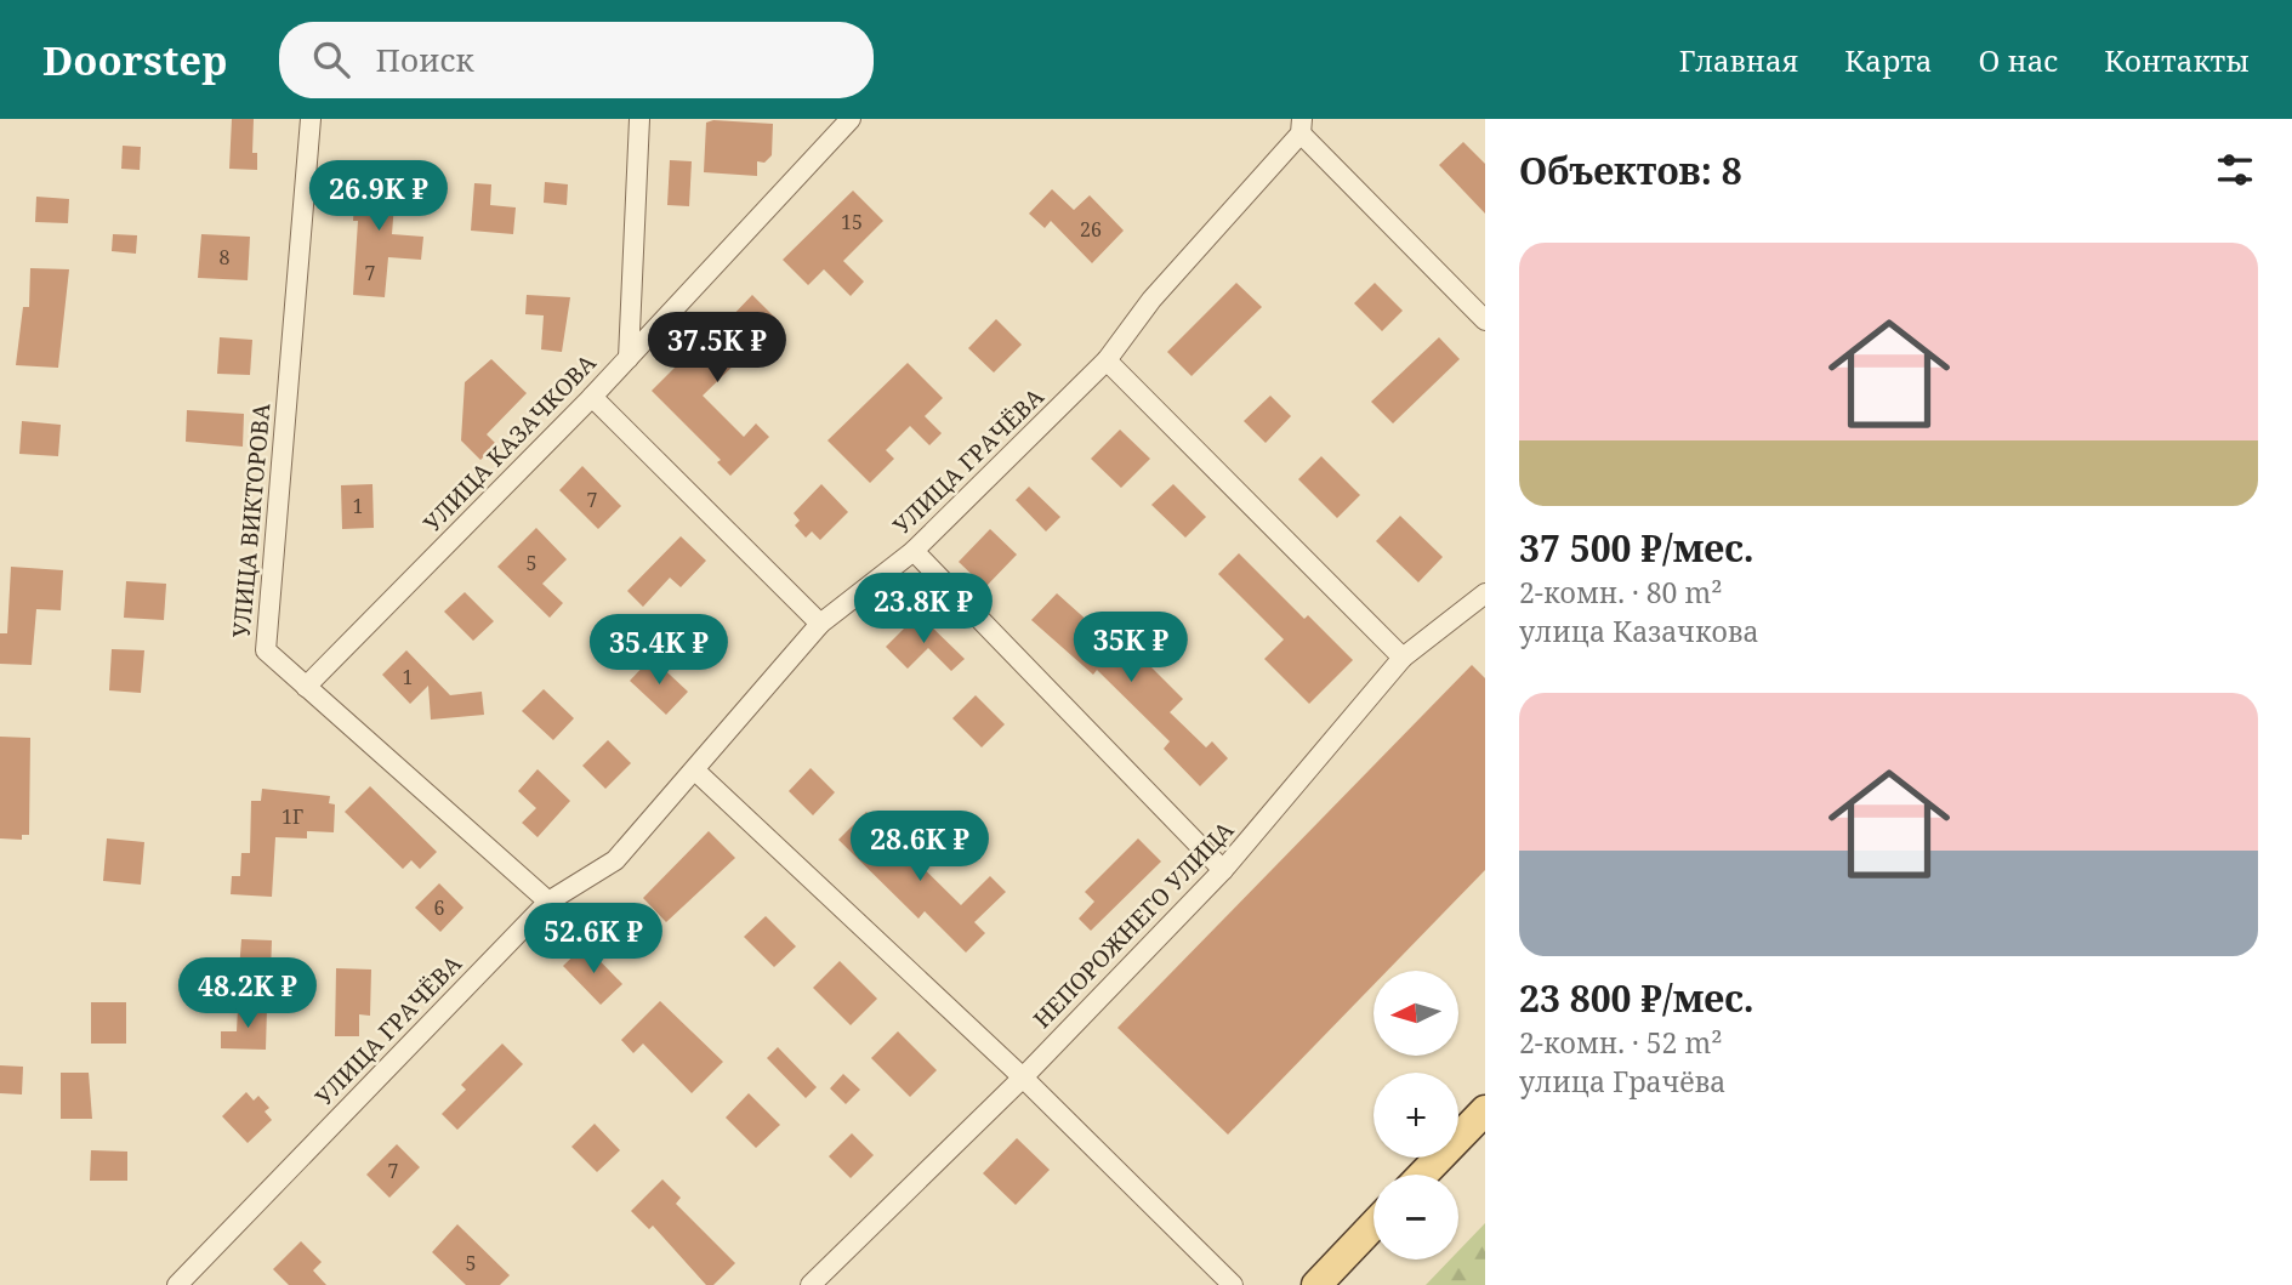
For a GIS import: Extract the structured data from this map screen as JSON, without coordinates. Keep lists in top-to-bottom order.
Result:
{
  "streets": {
    "street": [
      "УЛИЦА КАЗАЧКОВА",
      "УЛИЦА ГРАЧЁВА",
      "УЛИЦА ВИКТОРОВА",
      "НЕПОРОЖНЕГО УЛИЦА"
    ]
  },
  "crossings": [
    ["УЛИЦА КАЗАЧКОВА", "УЛИЦА ВИКТОРОВА"],
    ["УЛИЦА ГРАЧЁВА", "УЛИЦА ВИКТОРОВА"]
  ],
  "house_numbers": [
    "15",
    "26",
    "8",
    "7",
    "7",
    "1",
    "5",
    "1",
    "1Г",
    "6",
    "7",
    "5"
  ],
  "north": "left",
  "page": {
    "header": "Doorstep",
    "search": "Поиск",
    "nav": [
      "Главная",
      "Карта",
      "О нас",
      "Контакты"
    ],
    "heading": "Объектов: 8",
    "price": [
      "26.9K ₽",
      "37.5K ₽",
      "23.8K ₽",
      "35K ₽",
      "35.4K ₽",
      "28.6K ₽",
      "52.6K ₽",
      "48.2K ₽"
    ],
    "list": [
      {
        "name": "37 500 ₽/мес.",
        "note": "2-комн. · 80 m² · улица Казачкова"
      },
      {
        "name": "23 800 ₽/мес.",
        "note": "2-комн. · 52 m² · улица Грачёва"
      }
    ],
    "map_buttons": ["+", "−"]
  }
}
